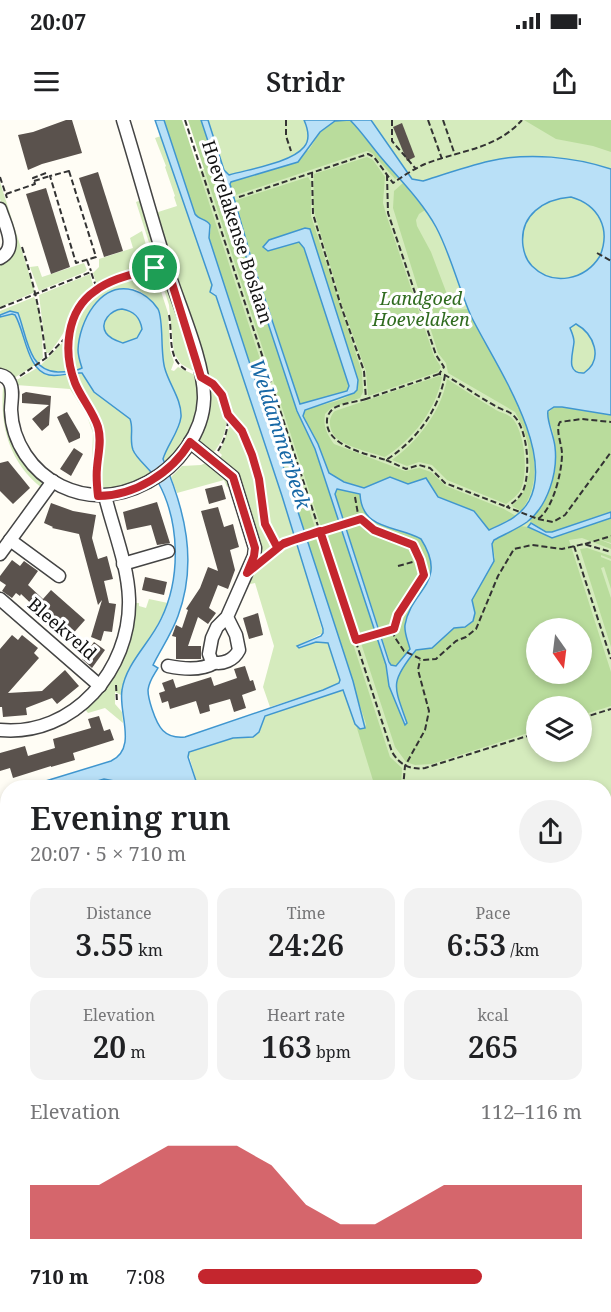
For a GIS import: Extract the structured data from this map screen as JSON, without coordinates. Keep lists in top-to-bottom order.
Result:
{
  "streets": {
    "street": ["Bleekveld"],
    "path": ["Hoevelakense Boslaan"]
  },
  "water": ["Weldammerbeek"],
  "parks": ["Landgoed Hoevelaken"],
  "north": "bottom",
  "page": {
    "status": "20:07",
    "header": "Stridr",
    "heading": ["Evening run", "20:07 · 5 × 710 m"],
    "stats": [
      ["Distance", "3.55 km"],
      ["Time", "24:26"],
      ["Pace", "6:53 /km"],
      ["Elevation", "20 m"],
      ["Heart rate", "163 bpm"],
      ["kcal", "265"]
    ],
    "chart": ["Elevation", "112–116 m"],
    "list": [
      {
        "name": "710 m",
        "note": "7:08"
      }
    ]
  }
}
